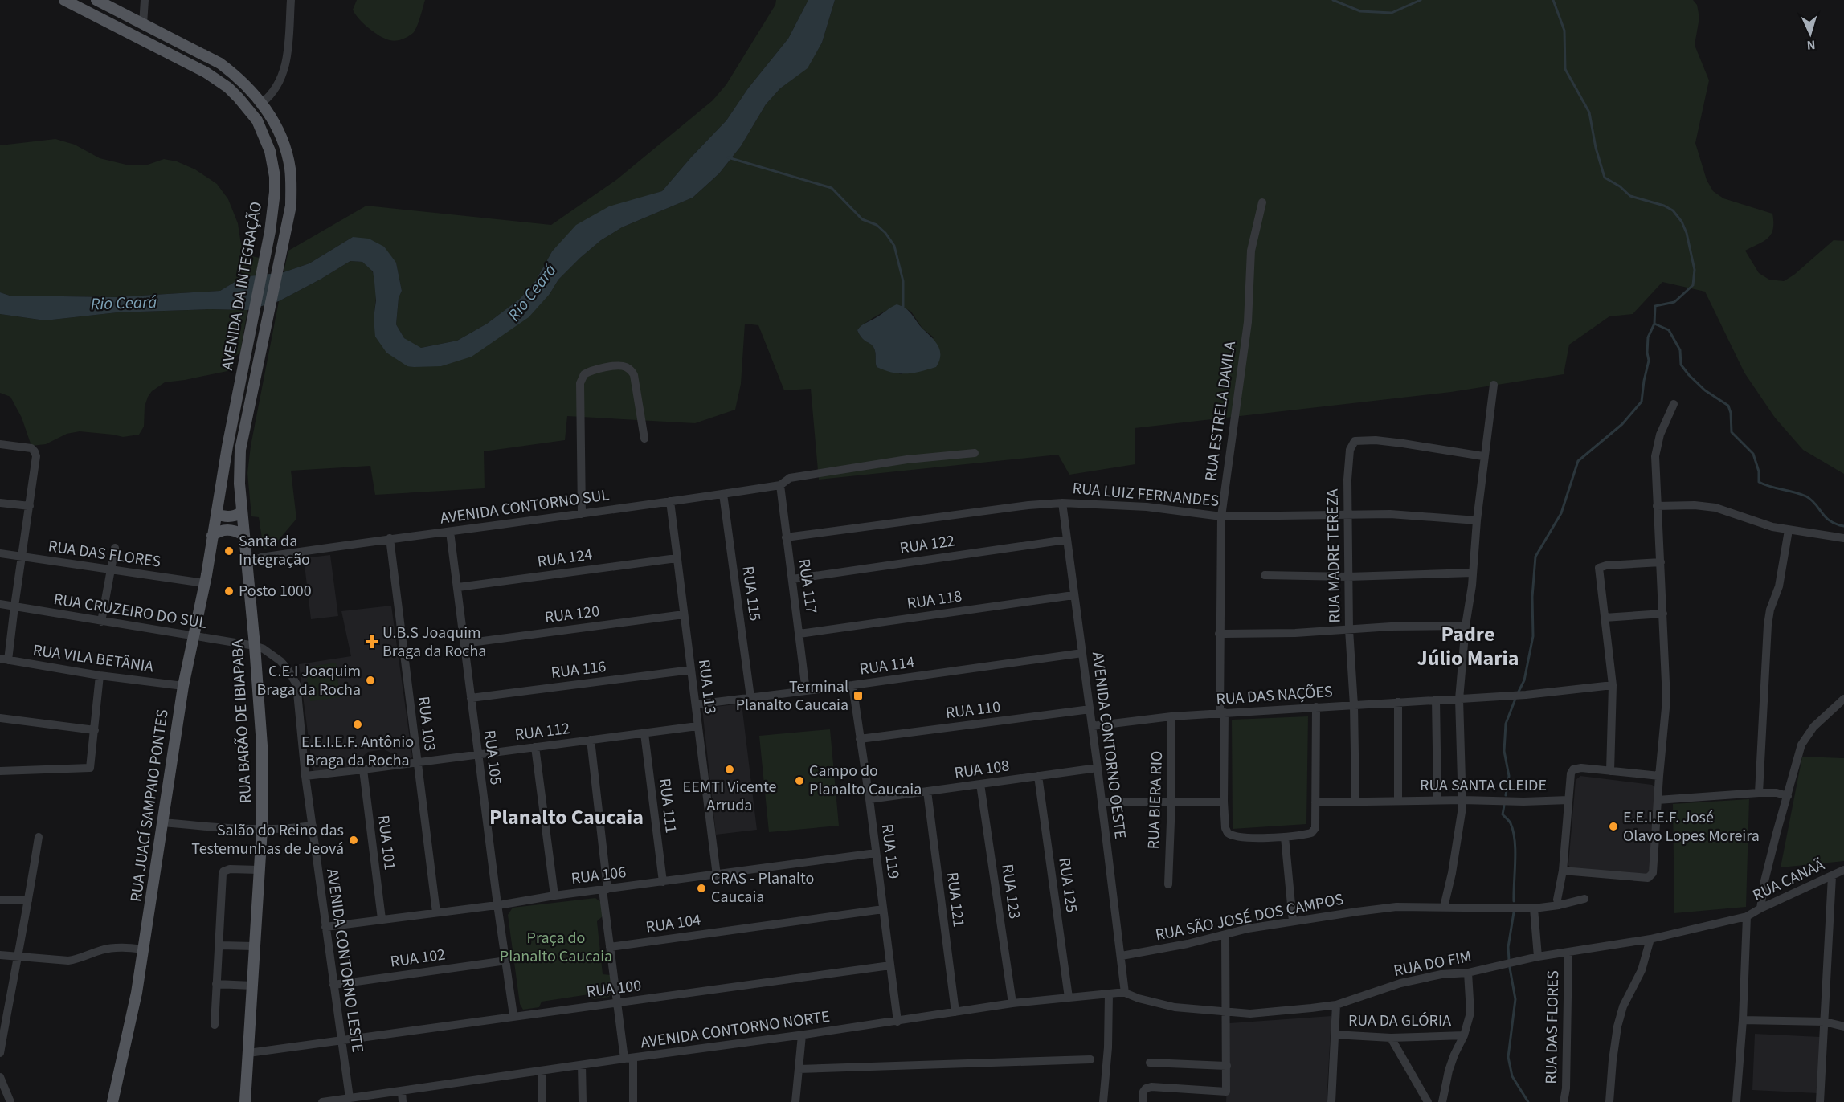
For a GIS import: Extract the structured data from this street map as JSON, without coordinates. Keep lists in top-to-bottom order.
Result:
{
  "streets": {
    "main road": ["AVENIDA DA INTEGRAÇÃO", "RUA BARÃO DE IBIAPABA", "RUA JUACÍ SAMPAIO PONTES"],
    "street": [
      "RUA ESTRELA DAVILA",
      "RUA LUIZ FERNANDES",
      "AVENIDA CONTORNO SUL",
      "RUA 122",
      "RUA DAS FLORES",
      "RUA MADRE TEREZA",
      "RUA 124",
      "RUA 117",
      "RUA 115",
      "RUA 118",
      "RUA CRUZEIRO DO SUL",
      "RUA 120",
      "RUA VILA BETÂNIA",
      "RUA 114",
      "RUA 116",
      "RUA 113",
      "RUA DAS NAÇÕES",
      "RUA 110",
      "RUA 103",
      "RUA 112",
      "AVENIDA CONTORNO OESTE",
      "RUA 105",
      "RUA 108",
      "RUA SANTA CLEIDE",
      "RUA BIERA RIO",
      "RUA 111",
      "RUA 101",
      "RUA 119",
      "RUA 106",
      "RUA CANAÃ",
      "RUA 125",
      "RUA 123",
      "RUA 121",
      "RUA SÃO JOSÉ DOS CAMPOS",
      "RUA 104",
      "RUA 102",
      "AVENIDA CONTORNO LESTE",
      "RUA DO FIM",
      "RUA 100",
      "RUA DA GLÓRIA",
      "AVENIDA CONTORNO NORTE"
    ]
  },
  "crossings": [
    ["AVENIDA DA INTEGRAÇÃO", "RUA BARÃO DE IBIAPABA"],
    ["AVENIDA DA INTEGRAÇÃO", "RUA JUACÍ SAMPAIO PONTES"],
    ["RUA ESTRELA DAVILA", "RUA LUIZ FERNANDES"],
    ["RUA ESTRELA DAVILA", "RUA DAS NAÇÕES"],
    ["RUA LUIZ FERNANDES", "RUA MADRE TEREZA"],
    ["RUA LUIZ FERNANDES", "RUA 117"],
    ["RUA LUIZ FERNANDES", "AVENIDA CONTORNO OESTE"],
    ["AVENIDA CONTORNO SUL", "RUA 117"],
    ["AVENIDA CONTORNO SUL", "RUA 115"],
    ["AVENIDA CONTORNO SUL", "RUA 113"],
    ["AVENIDA CONTORNO SUL", "RUA BARÃO DE IBIAPABA"],
    ["AVENIDA CONTORNO SUL", "RUA 103"],
    ["AVENIDA CONTORNO SUL", "RUA 105"],
    ["RUA 122", "RUA 117"],
    ["RUA 122", "AVENIDA CONTORNO OESTE"],
    ["RUA DAS FLORES", "RUA JUACÍ SAMPAIO PONTES"],
    ["RUA DAS FLORES", "RUA DO FIM"],
    ["RUA MADRE TEREZA", "RUA DAS NAÇÕES"],
    ["RUA MADRE TEREZA", "RUA SANTA CLEIDE"],
    ["RUA 124", "RUA 113"],
    ["RUA 124", "RUA 105"],
    ["RUA 117", "RUA 118"],
    ["RUA 117", "RUA 114"],
    ["RUA 115", "RUA 114"],
    ["RUA 118", "AVENIDA CONTORNO OESTE"],
    ["RUA CRUZEIRO DO SUL", "RUA BARÃO DE IBIAPABA"],
    ["RUA CRUZEIRO DO SUL", "RUA JUACÍ SAMPAIO PONTES"],
    ["RUA CRUZEIRO DO SUL", "AVENIDA CONTORNO LESTE"],
    ["RUA 120", "RUA 113"],
    ["RUA 120", "RUA 105"],
    ["RUA VILA BETÂNIA", "RUA JUACÍ SAMPAIO PONTES"],
    ["RUA 114", "RUA 113"],
    ["RUA 114", "AVENIDA CONTORNO OESTE"],
    ["RUA 114", "RUA 119"],
    ["RUA 116", "RUA 113"],
    ["RUA 116", "RUA 105"],
    ["RUA 113", "RUA 112"],
    ["RUA 113", "RUA 106"],
    ["RUA DAS NAÇÕES", "AVENIDA CONTORNO OESTE"],
    ["RUA DAS NAÇÕES", "RUA SANTA CLEIDE"],
    ["RUA DAS NAÇÕES", "RUA BIERA RIO"],
    ["RUA 110", "AVENIDA CONTORNO OESTE"],
    ["RUA 110", "RUA 119"],
    ["RUA BARÃO DE IBIAPABA", "AVENIDA CONTORNO LESTE"],
    ["RUA BARÃO DE IBIAPABA", "RUA 100"],
    ["RUA 103", "RUA 112"],
    ["RUA 103", "RUA 106"],
    ["RUA 112", "RUA 105"],
    ["RUA 112", "RUA 111"],
    ["RUA 112", "RUA 101"],
    ["RUA 112", "AVENIDA CONTORNO LESTE"],
    ["AVENIDA CONTORNO OESTE", "RUA 108"],
    ["AVENIDA CONTORNO OESTE", "RUA SÃO JOSÉ DOS CAMPOS"],
    ["AVENIDA CONTORNO OESTE", "RUA DO FIM"],
    ["AVENIDA CONTORNO OESTE", "AVENIDA CONTORNO NORTE"],
    ["RUA 105", "RUA 106"],
    ["RUA 105", "RUA 102"],
    ["RUA 105", "RUA 100"],
    ["RUA 108", "RUA 119"],
    ["RUA 108", "RUA 125"],
    ["RUA 108", "RUA 123"],
    ["RUA 108", "RUA 121"],
    ["RUA 111", "RUA 106"],
    ["RUA 101", "RUA 106"],
    ["RUA 119", "RUA 106"],
    ["RUA 119", "RUA 104"],
    ["RUA 119", "RUA 100"],
    ["RUA 119", "AVENIDA CONTORNO NORTE"],
    ["RUA 106", "AVENIDA CONTORNO LESTE"],
    ["RUA CANAÃ", "RUA DO FIM"],
    ["RUA 125", "AVENIDA CONTORNO NORTE"],
    ["RUA 123", "AVENIDA CONTORNO NORTE"],
    ["RUA 121", "AVENIDA CONTORNO NORTE"],
    ["RUA 102", "AVENIDA CONTORNO LESTE"],
    ["AVENIDA CONTORNO LESTE", "RUA 100"],
    ["AVENIDA CONTORNO LESTE", "AVENIDA CONTORNO NORTE"],
    ["RUA DO FIM", "AVENIDA CONTORNO NORTE"]
  ],
  "districts": ["Padre Júlio Maria", "Planalto Caucaia"],
  "water": ["Rio Ceará"],
  "parks": ["Praça do Planalto Caucaia"],
  "places": {
    "other": [
      "Santa da Integração",
      "Posto 1000",
      "C.E.I Joaquim Braga da Rocha",
      "E.E.I.E.F. Antônio Braga da Rocha",
      "EEMTI Vicente Arruda",
      "Campo do Planalto Caucaia",
      "E.E.I.E.F. José Olavo Lopes Moreira",
      "Salão do Reino das Testemunhas de Jeová",
      "CRAS - Planalto Caucaia"
    ],
    "health": ["U.B.S Joaquim Braga da Rocha"],
    "transit": ["Terminal Planalto Caucaia"]
  },
  "north": "bottom"
}
